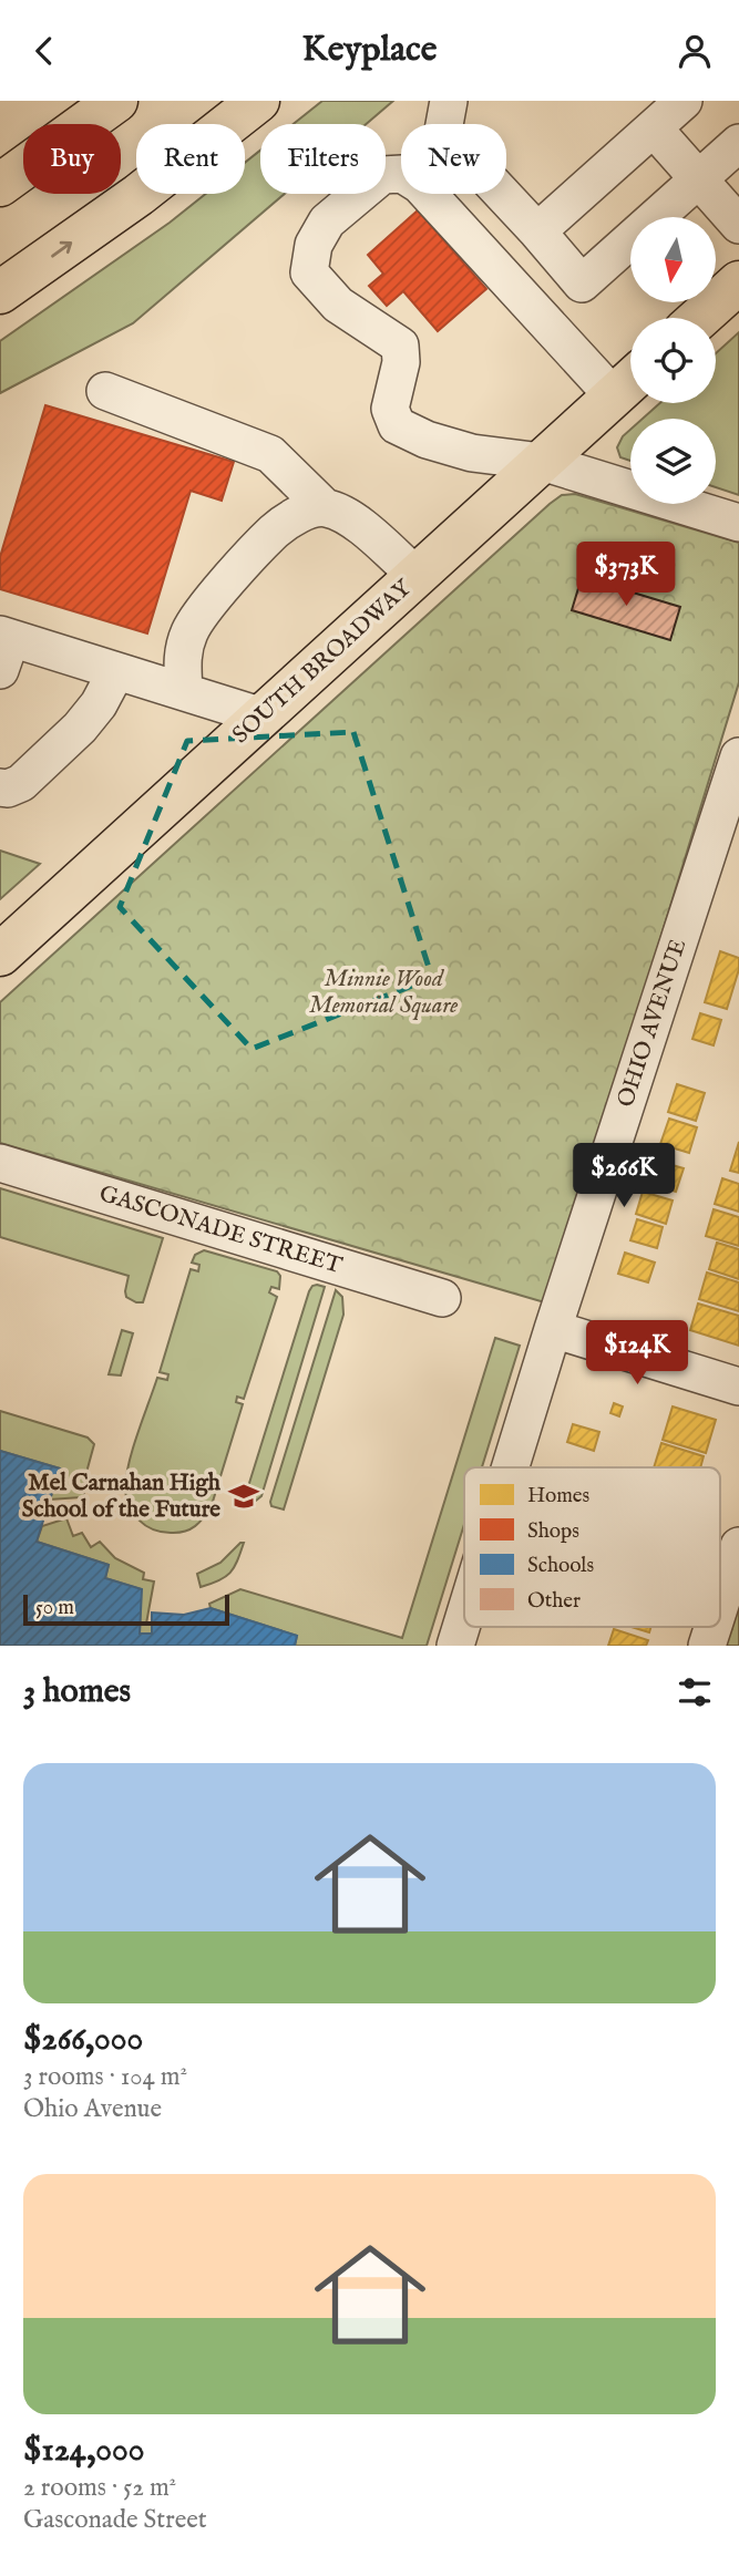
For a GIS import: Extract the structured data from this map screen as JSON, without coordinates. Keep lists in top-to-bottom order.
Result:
{
  "streets": {
    "main road": ["SOUTH BROADWAY"],
    "street": ["OHIO AVENUE", "GASCONADE STREET"]
  },
  "parks": ["Minnie Wood Memorial Square"],
  "places": {
    "school or university": ["Mel Carnahan High School of the Future"]
  },
  "legend": [
    "Homes",
    "Shops",
    "Schools",
    "Other"
  ],
  "scale_bar": "50 m",
  "north": "bottom",
  "page": {
    "header": "Keyplace",
    "chip": [
      "Buy",
      "Rent",
      "Filters",
      "New"
    ],
    "price": ["$373K", "$266K", "$124K"],
    "scale": "50 m",
    "heading": "3 homes",
    "list": [
      {
        "name": "$266,000",
        "note": "3 rooms · 104 m² · Ohio Avenue"
      },
      {
        "name": "$124,000",
        "note": "2 rooms · 52 m² · Gasconade Street"
      }
    ]
  }
}
